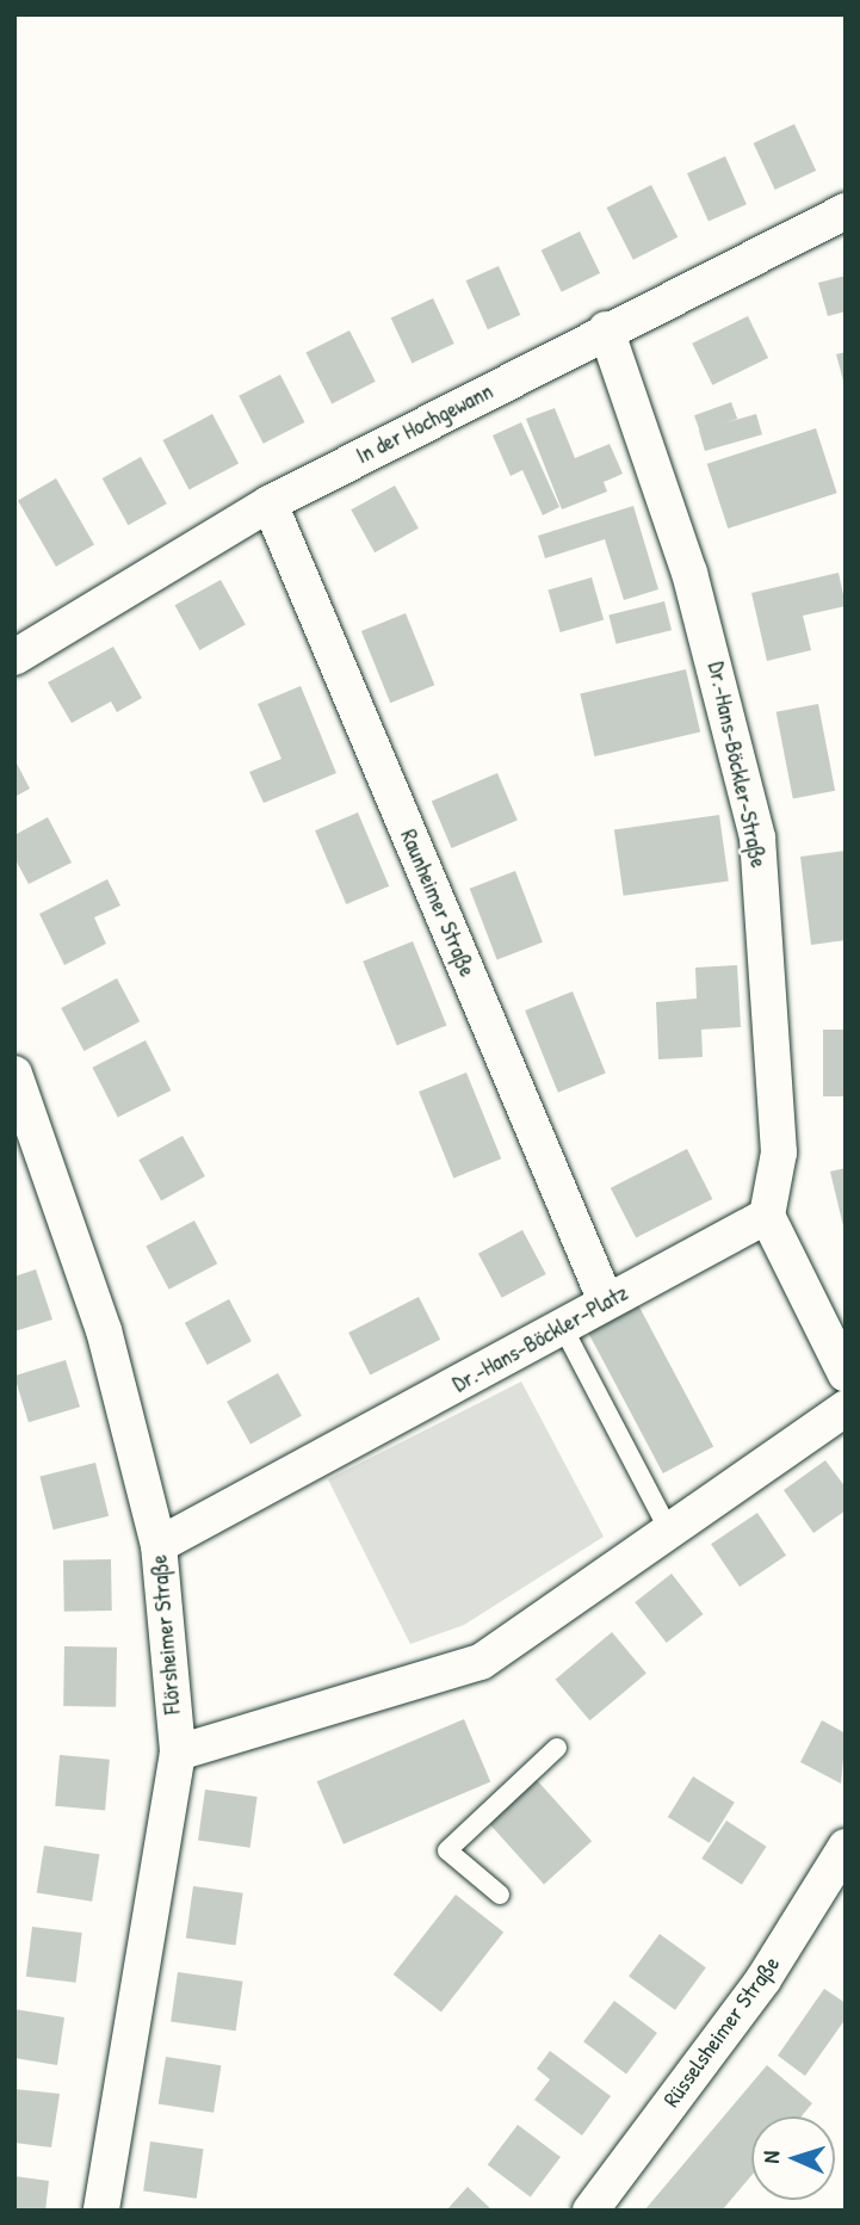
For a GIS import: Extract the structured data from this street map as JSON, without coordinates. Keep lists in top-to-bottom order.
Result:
{
  "streets": {
    "street": [
      "In der Hochgewann",
      "Dr.-Hans-Böckler-Straße",
      "Raunheimer Straße",
      "Dr.-Hans-Böckler-Platz",
      "Flörsheimer Straße",
      "Rüsselsheimer Straße"
    ]
  },
  "crossings": [
    ["In der Hochgewann", "Dr.-Hans-Böckler-Straße"],
    ["In der Hochgewann", "Raunheimer Straße"],
    ["Dr.-Hans-Böckler-Straße", "Dr.-Hans-Böckler-Platz"],
    ["Raunheimer Straße", "Dr.-Hans-Böckler-Platz"],
    ["Dr.-Hans-Böckler-Platz", "Flörsheimer Straße"]
  ],
  "north": "left"
}
